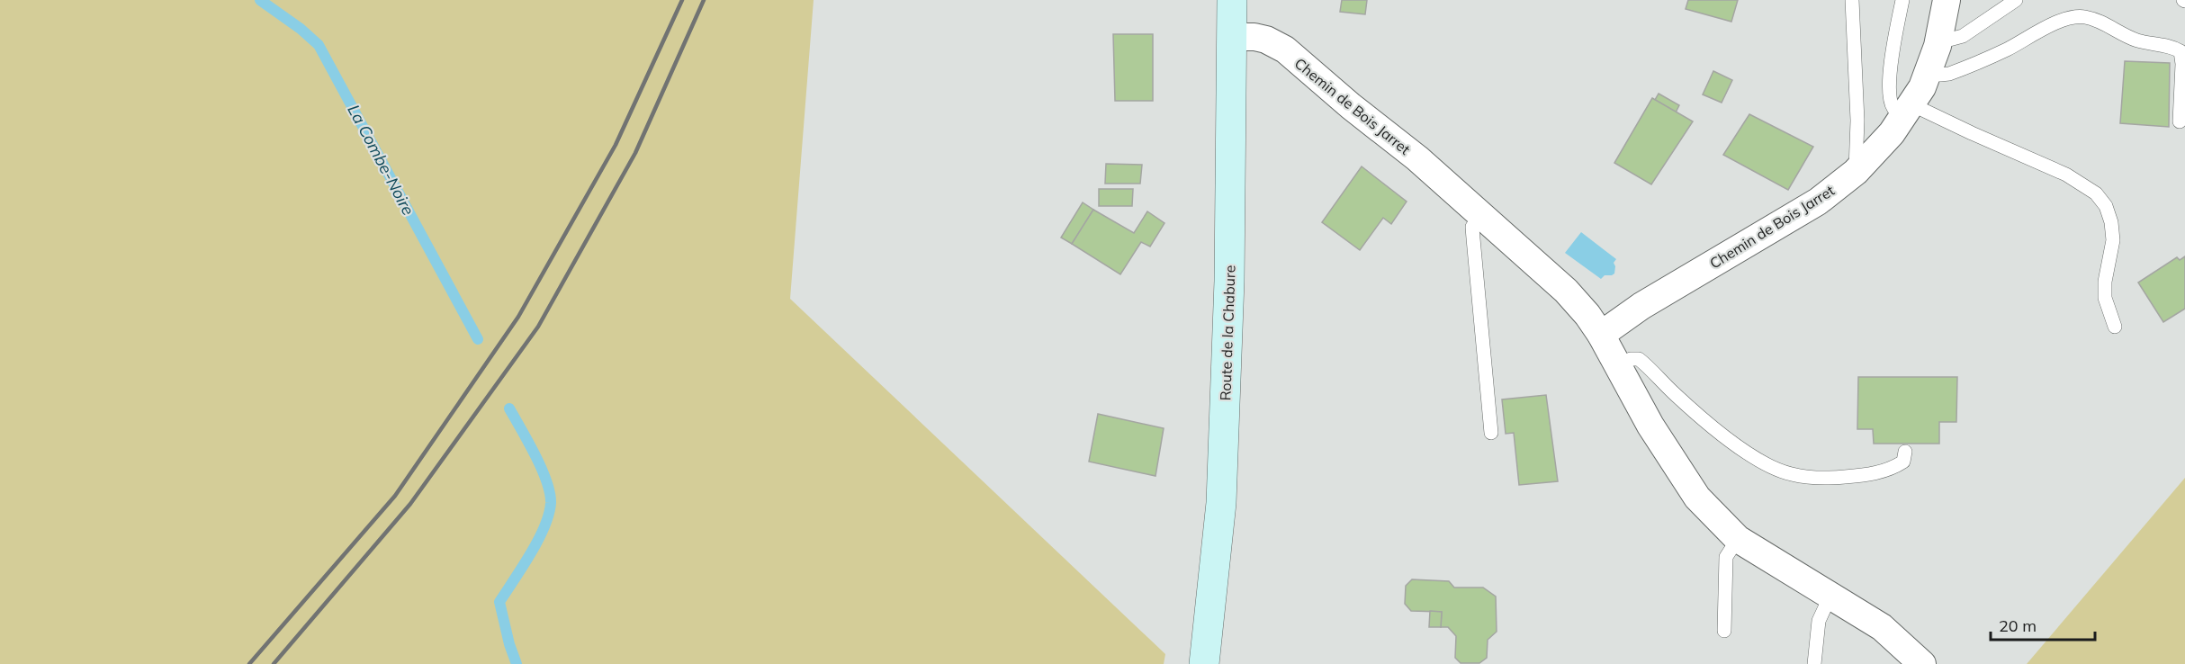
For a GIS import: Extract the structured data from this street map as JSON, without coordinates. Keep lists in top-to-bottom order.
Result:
{
  "streets": {
    "main road": ["Route de la Chabure"],
    "street": ["Chemin de Bois Jarret"]
  },
  "crossings": [
    ["Chemin de Bois Jarret", "Route de la Chabure"]
  ],
  "water": ["La Combe-Noire"],
  "scale_bar": "20 m"
}
